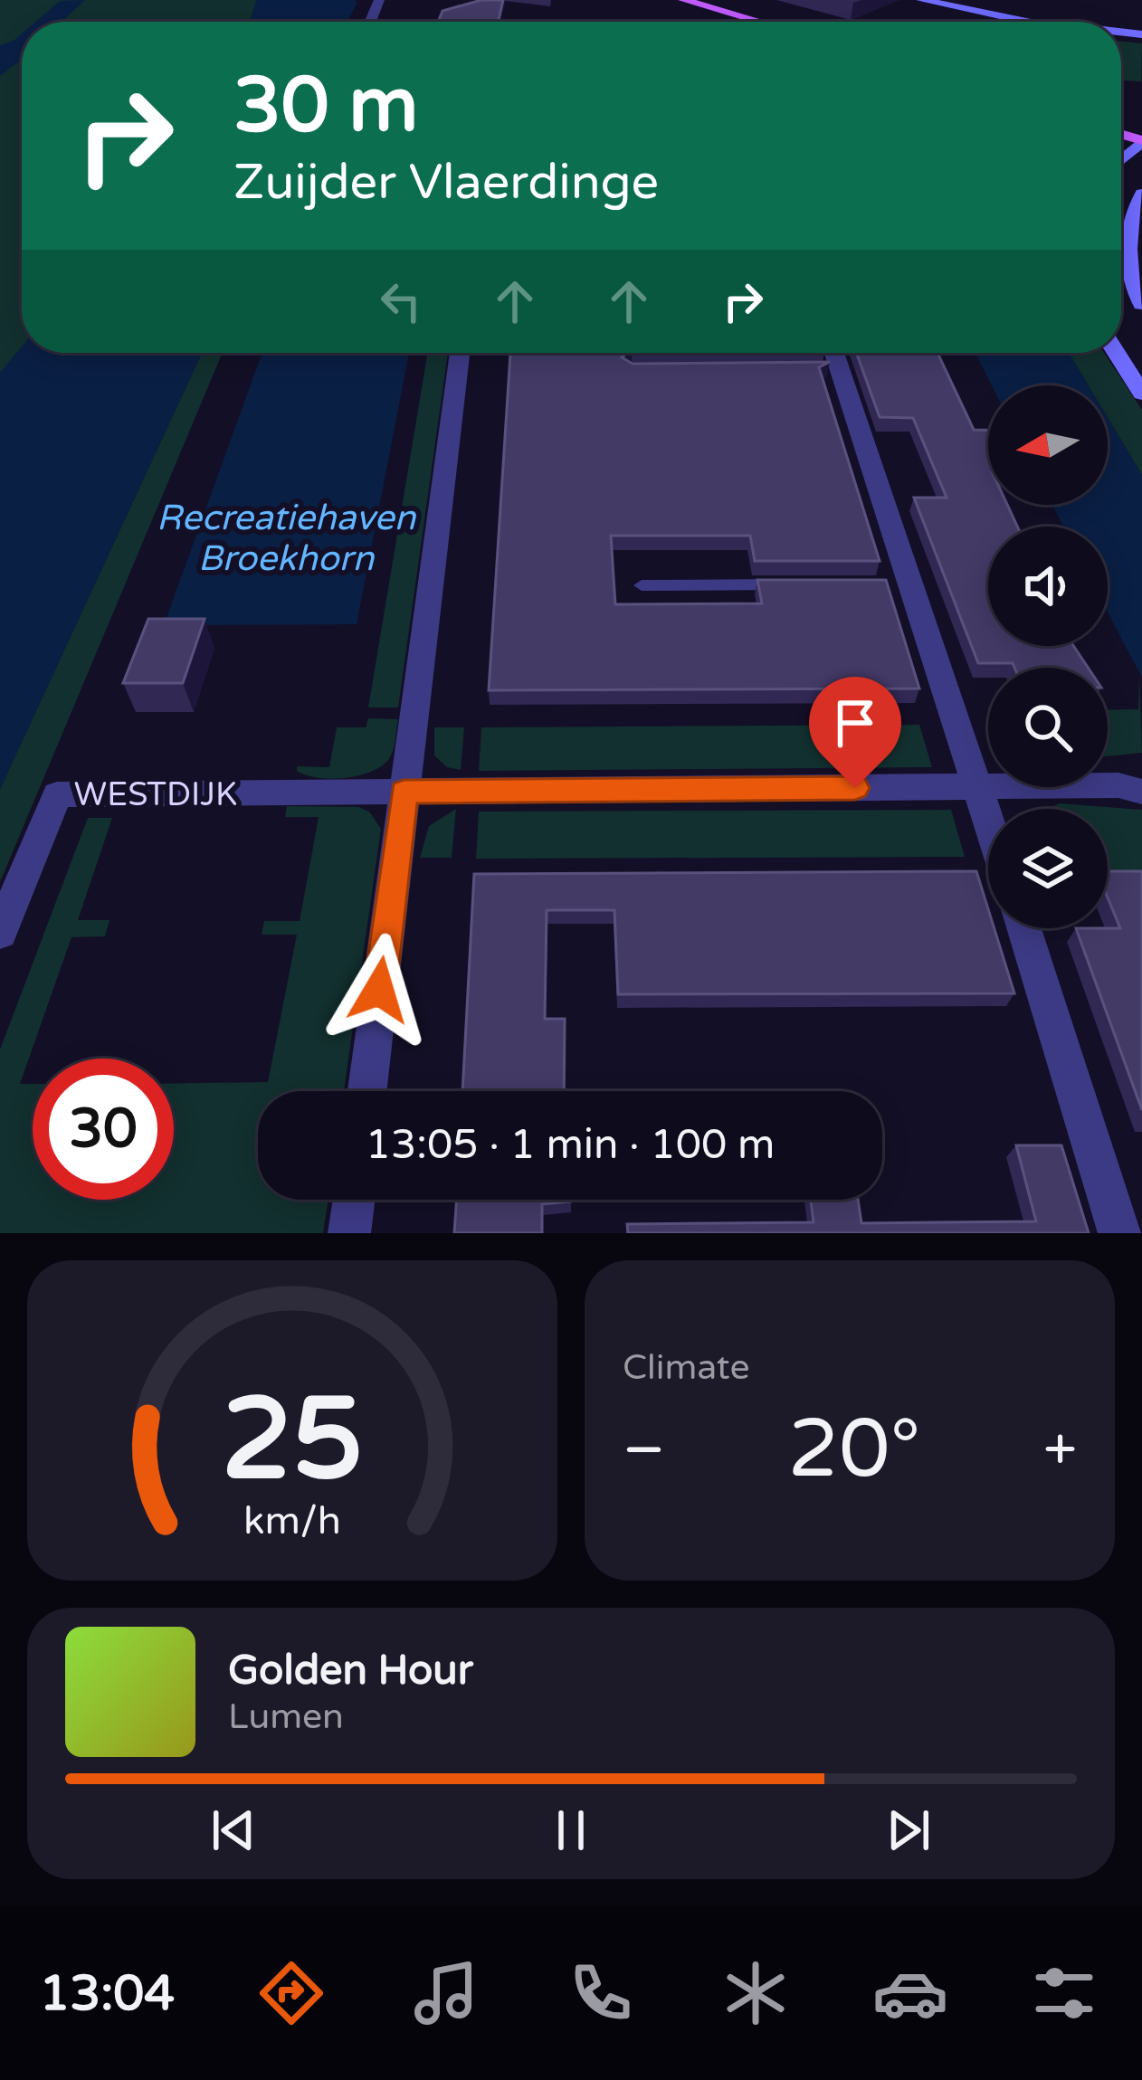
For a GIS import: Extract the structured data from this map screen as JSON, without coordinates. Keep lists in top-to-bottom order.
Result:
{
  "streets": {
    "street": ["WESTDIJK"]
  },
  "water": ["Recreatiehaven Broekhorn"],
  "north": "left",
  "page": {
    "turn": ["30 m", "Zuijder Vlaerdinge"],
    "limit": "30",
    "trip": "13:05 · 1 min · 100 m",
    "tile": "Climate",
    "heat": ["−", "20°", "+"],
    "song": ["Golden Hour", "Lumen"],
    "tabs": "13:04",
    "gauge": ["25", "km/h"]
  }
}
